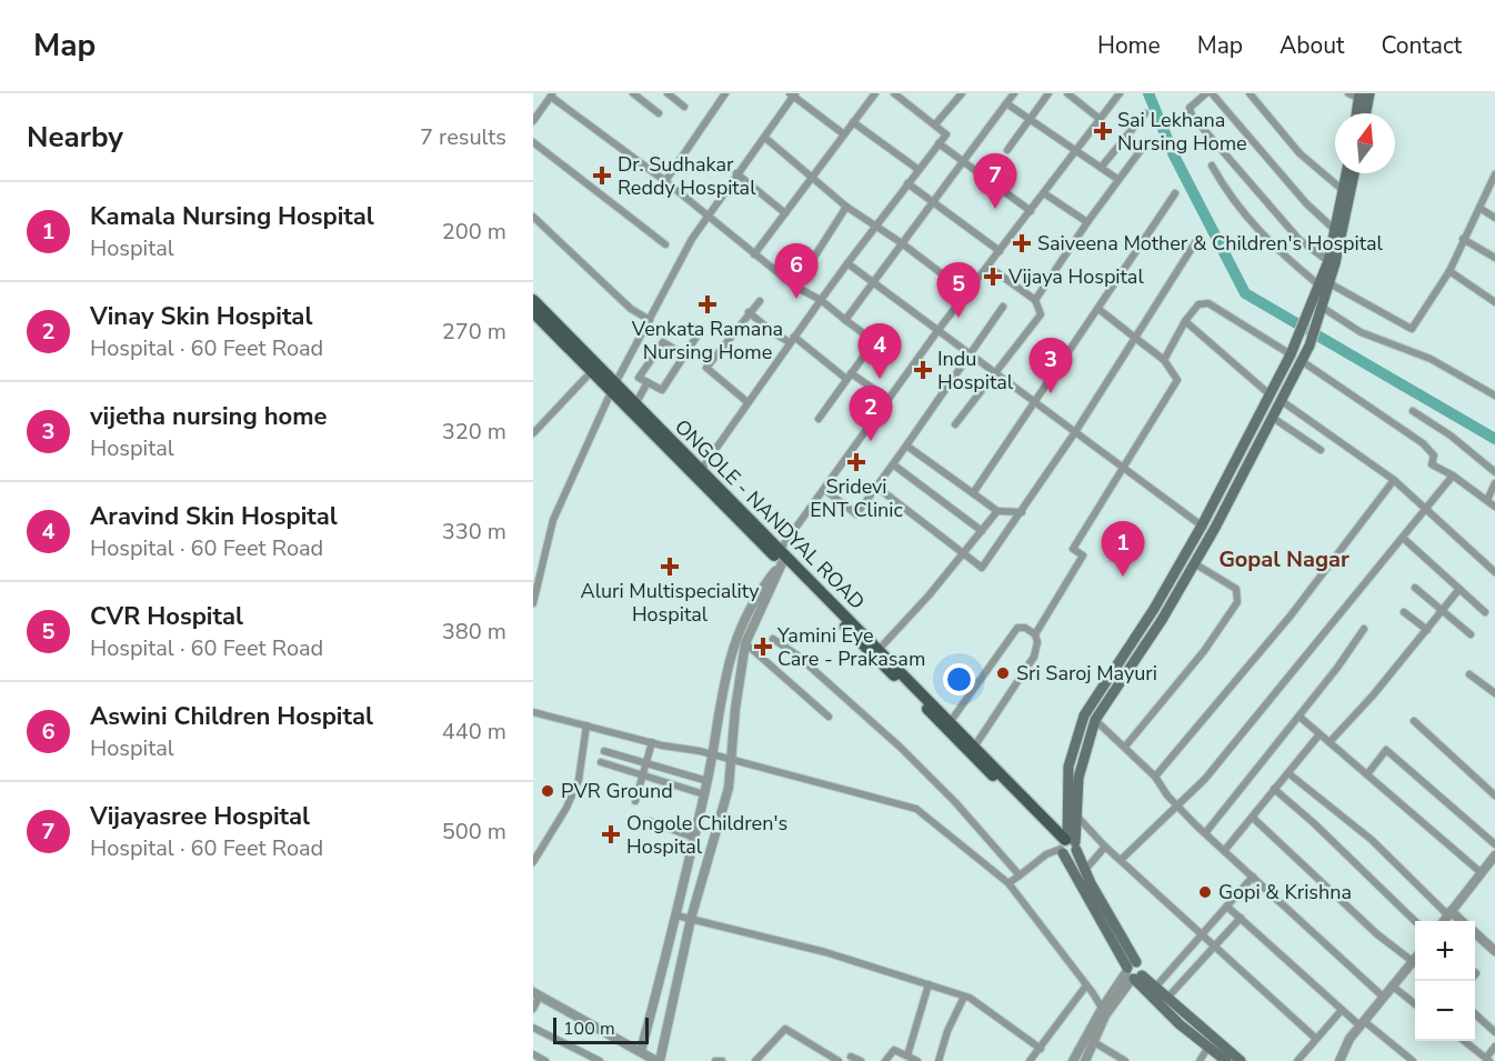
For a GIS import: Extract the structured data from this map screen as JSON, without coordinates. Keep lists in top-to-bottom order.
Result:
{
  "streets": {
    "main road": ["ONGOLE - NANDYAL ROAD"]
  },
  "districts": ["Gopal Nagar"],
  "places": {
    "health": [
      "Sai Lekhana Nursing Home",
      "Dr. Sudhakar Reddy Hospital",
      "Saiveena Mother & Children's Hospital",
      "Vijaya Hospital",
      "Venkata Ramana Nursing Home",
      "Indu Hospital",
      "Sridevi ENT Clinic",
      "Aluri Multispeciality Hospital",
      "Yamini Eye Care - Prakasam",
      "Ongole Children's Hospital"
    ],
    "other": ["Sri Saroj Mayuri", "PVR Ground", "Gopi & Krishna"]
  },
  "scale_bar": "100 m",
  "north": "top",
  "page": {
    "header": "Map",
    "nav": [
      "Home",
      "Map",
      "About",
      "Contact"
    ],
    "heading": ["Nearby", "7 results"],
    "pins": [
      "7",
      "6",
      "5",
      "4",
      "3",
      "2",
      "1"
    ],
    "list": [
      {
        "mark": "1",
        "name": "Kamala Nursing Hospital",
        "note": "Hospital",
        "value": "200 m"
      },
      {
        "mark": "2",
        "name": "Vinay Skin Hospital",
        "note": "Hospital · 60 Feet Road",
        "value": "270 m"
      },
      {
        "mark": "3",
        "name": "vijetha nursing home",
        "note": "Hospital",
        "value": "320 m"
      },
      {
        "mark": "4",
        "name": "Aravind Skin Hospital",
        "note": "Hospital · 60 Feet Road",
        "value": "330 m"
      },
      {
        "mark": "5",
        "name": "CVR Hospital",
        "note": "Hospital · 60 Feet Road",
        "value": "380 m"
      },
      {
        "mark": "6",
        "name": "Aswini Children Hospital",
        "note": "Hospital",
        "value": "440 m"
      },
      {
        "mark": "7",
        "name": "Vijayasree Hospital",
        "note": "Hospital · 60 Feet Road",
        "value": "500 m"
      }
    ],
    "map_buttons": ["+", "−"],
    "scale": "100 m"
  }
}
